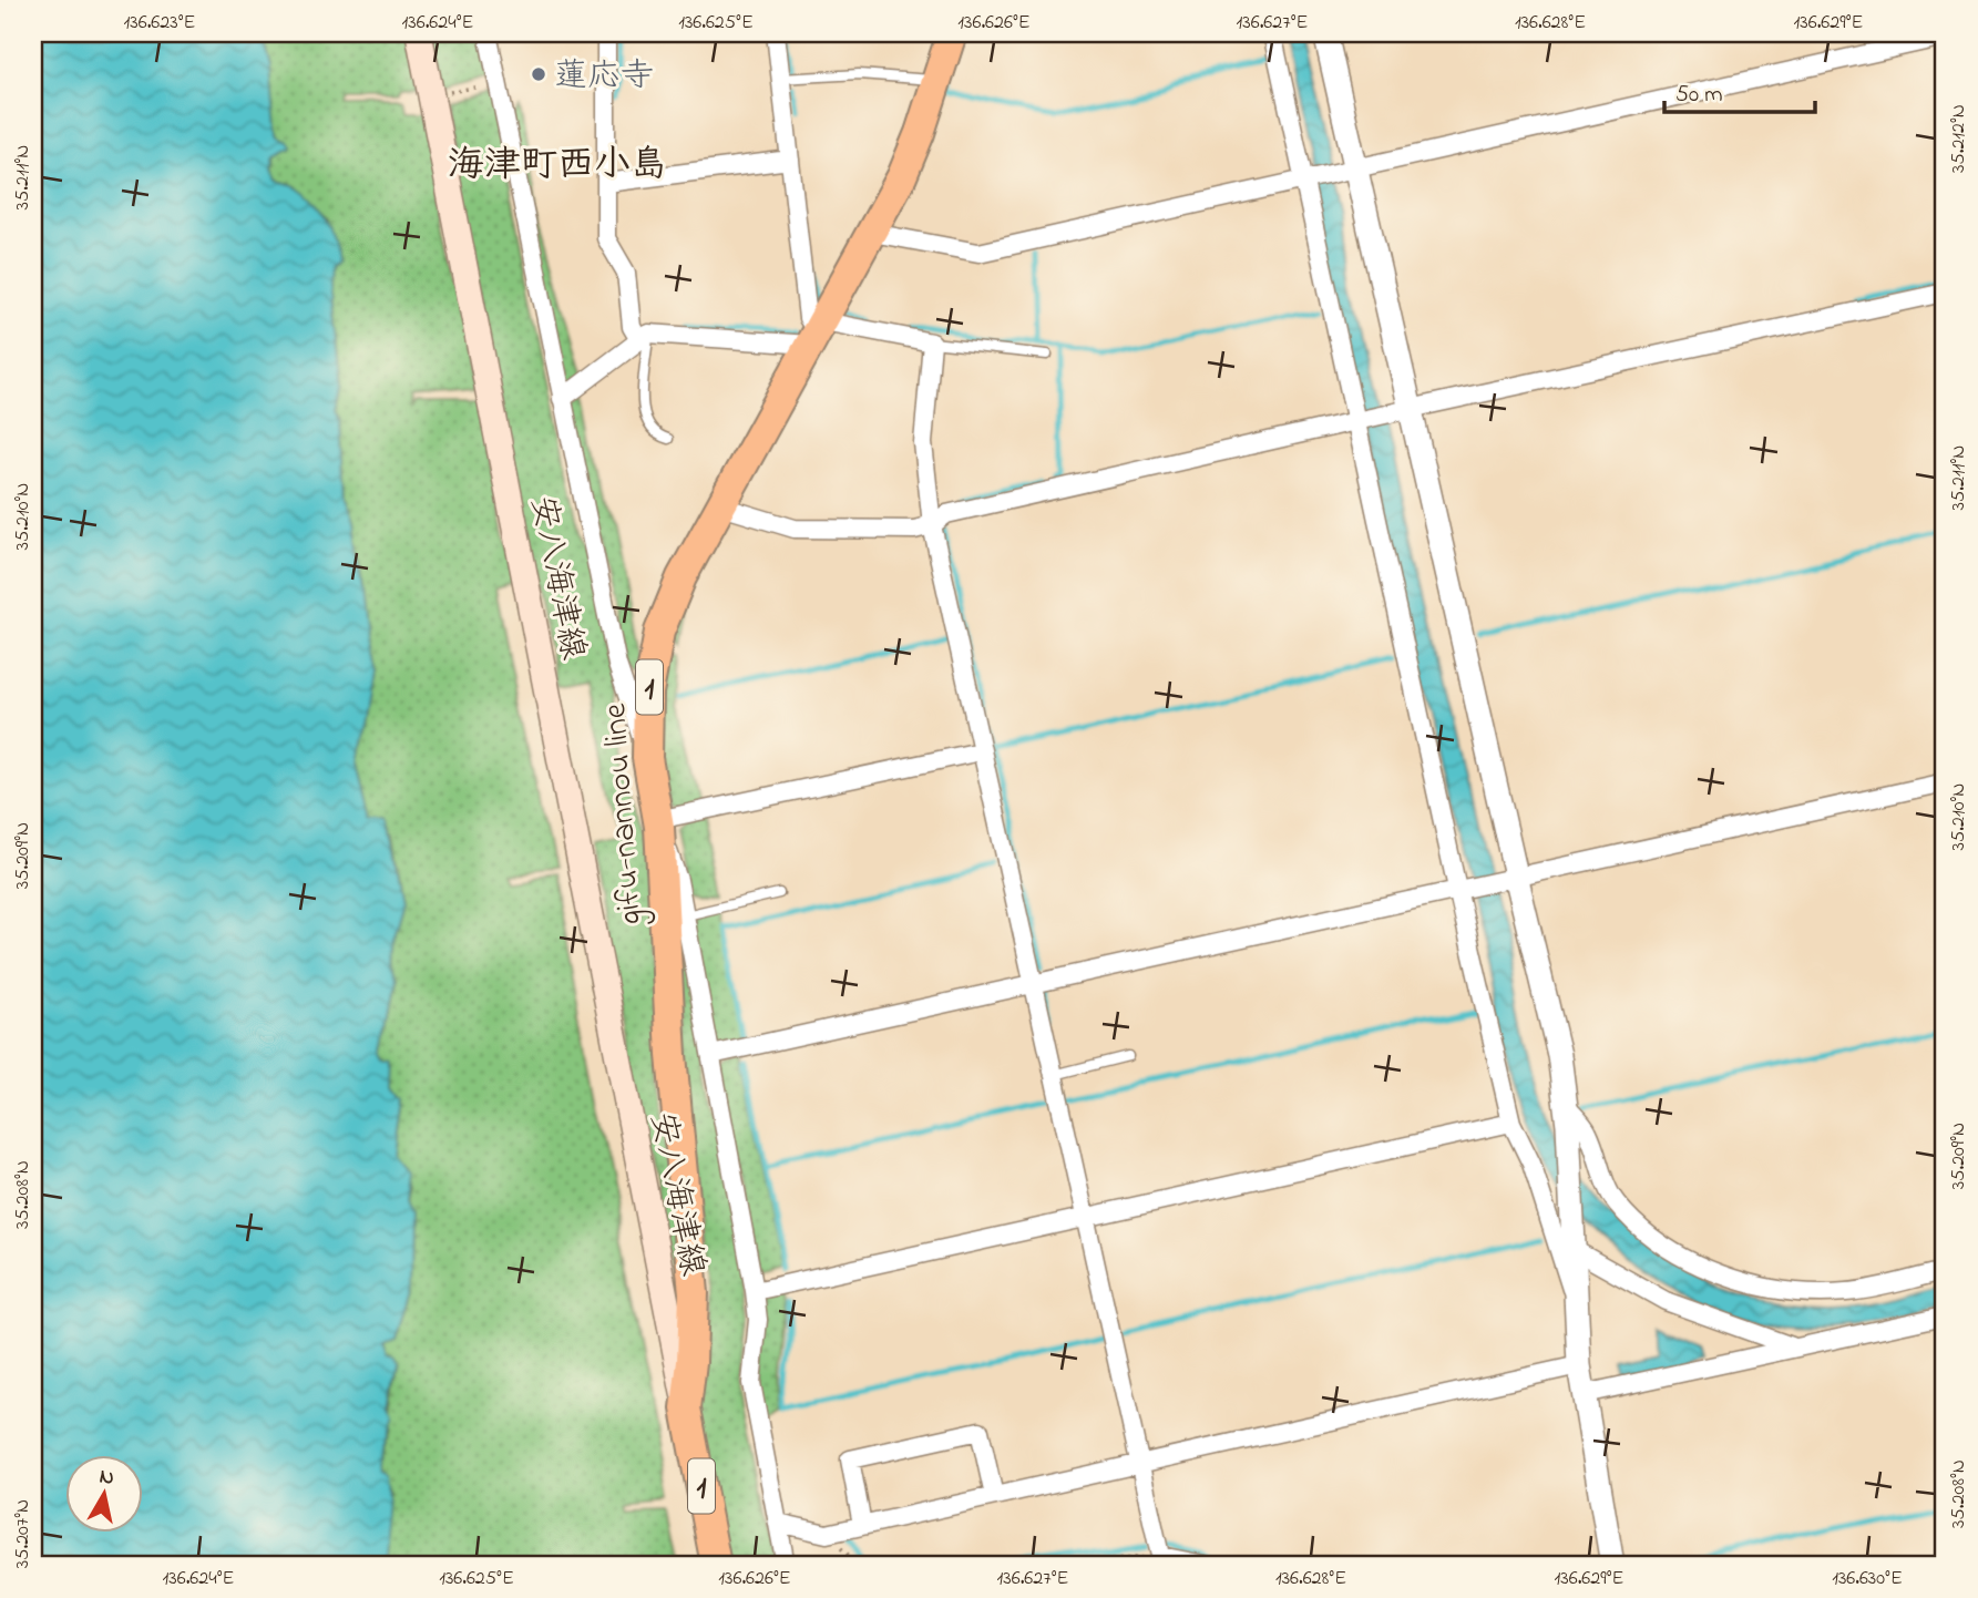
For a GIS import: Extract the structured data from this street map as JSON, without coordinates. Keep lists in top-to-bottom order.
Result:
{
  "streets": {
    "main road": ["安八海津線", "1", "gifu-nannou line"]
  },
  "crossings": [
    ["安八海津線", "gifu-nannou line"]
  ],
  "districts": ["海津町西小島"],
  "places": ["蓮応寺"],
  "scale_bar": "50 m",
  "north": "top",
  "coordinates": [
    "136.623°E",
    "136.624°E",
    "136.625°E",
    "136.626°E",
    "136.627°E",
    "136.628°E",
    "136.629°E",
    "35.212°N",
    "35.211°N",
    "35.210°N",
    "35.209°N",
    "35.208°N",
    "35.207°N",
    "136.630°E"
  ]
}
